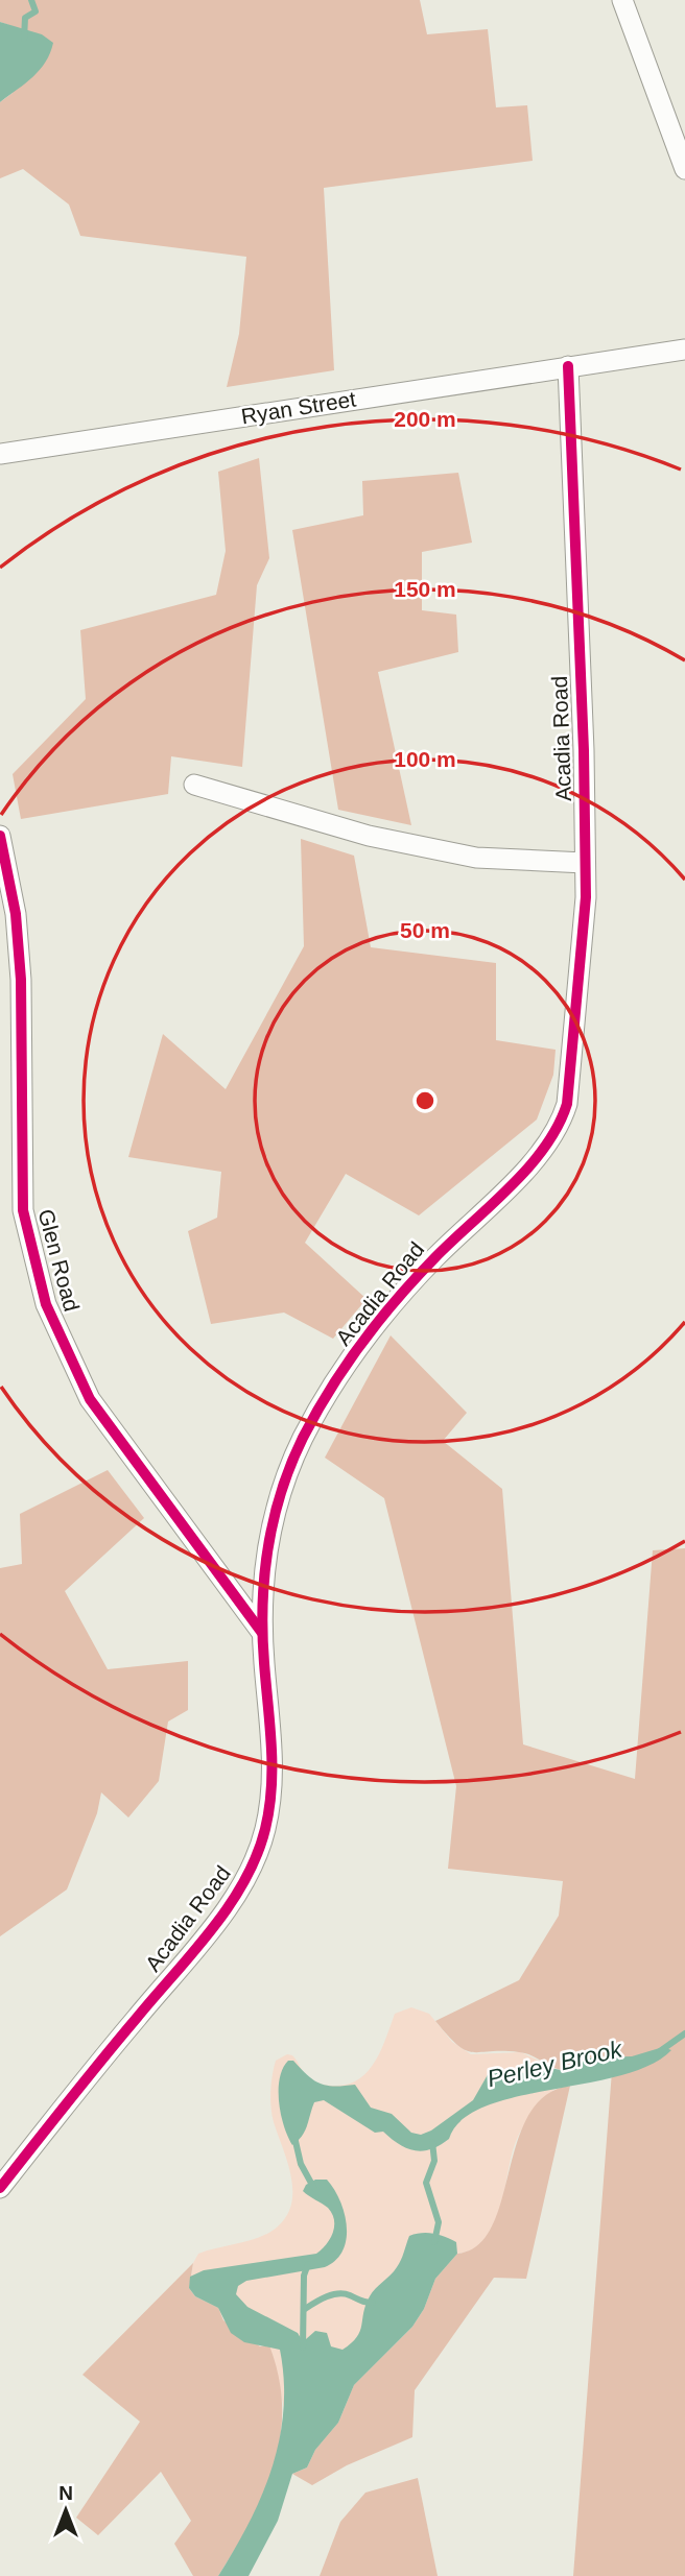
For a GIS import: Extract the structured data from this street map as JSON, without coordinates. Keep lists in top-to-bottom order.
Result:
{
  "streets": {
    "street": ["Ryan Street", "Acadia Road", "Glen Road"]
  },
  "crossings": [
    ["Ryan Street", "Acadia Road"],
    ["Acadia Road", "Glen Road"]
  ],
  "water": ["Perley Brook"],
  "north": "top",
  "rings": [
    "200 m",
    "150 m",
    "100 m",
    "50 m"
  ]
}
